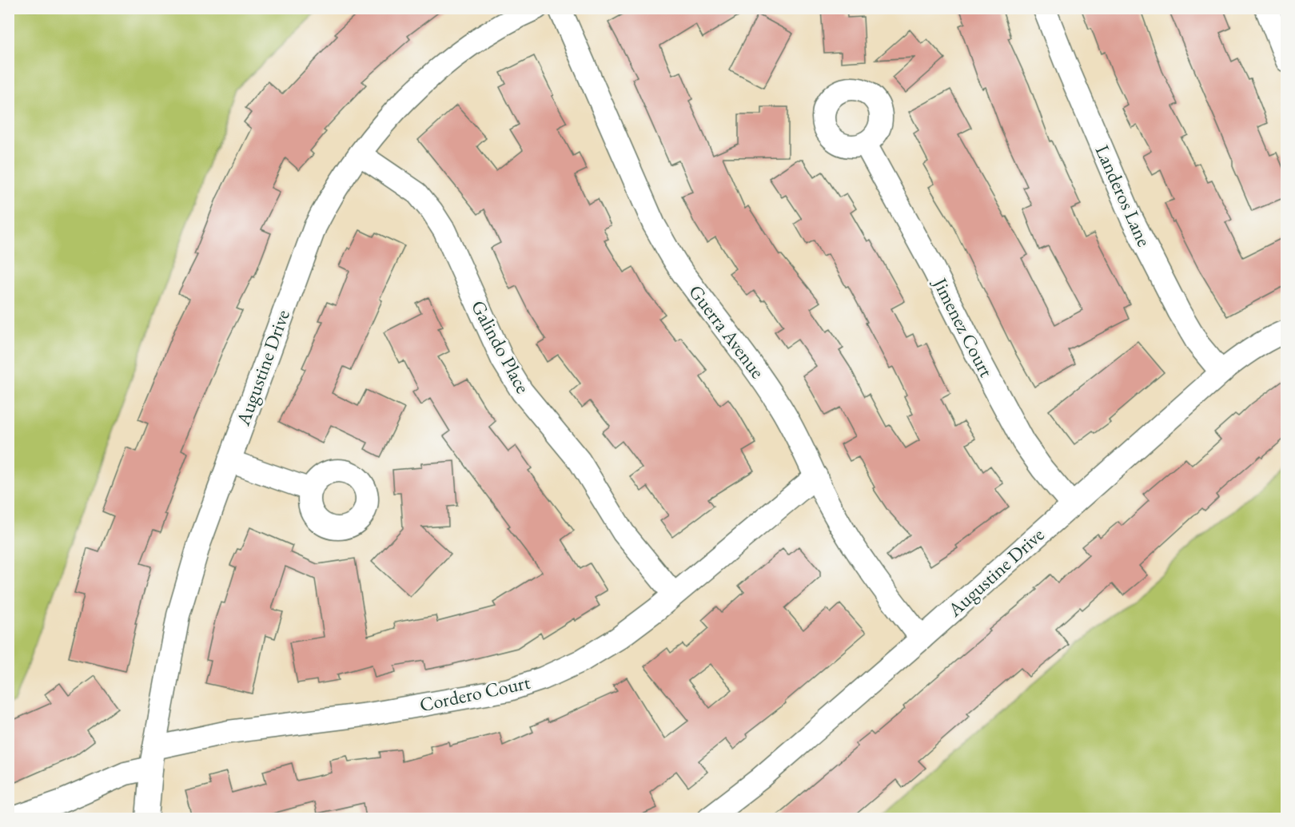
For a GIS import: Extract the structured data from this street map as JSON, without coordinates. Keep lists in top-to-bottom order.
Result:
{
  "streets": {
    "street": [
      "Landeros Lane",
      "Jimenez Court",
      "Guerra Avenue",
      "Galindo Place",
      "Augustine Drive",
      "Cordero Court"
    ]
  },
  "crossings": [
    ["Landeros Lane", "Augustine Drive"],
    ["Jimenez Court", "Augustine Drive"],
    ["Guerra Avenue", "Augustine Drive"],
    ["Guerra Avenue", "Cordero Court"],
    ["Galindo Place", "Augustine Drive"],
    ["Galindo Place", "Cordero Court"],
    ["Augustine Drive", "Cordero Court"]
  ]
}
